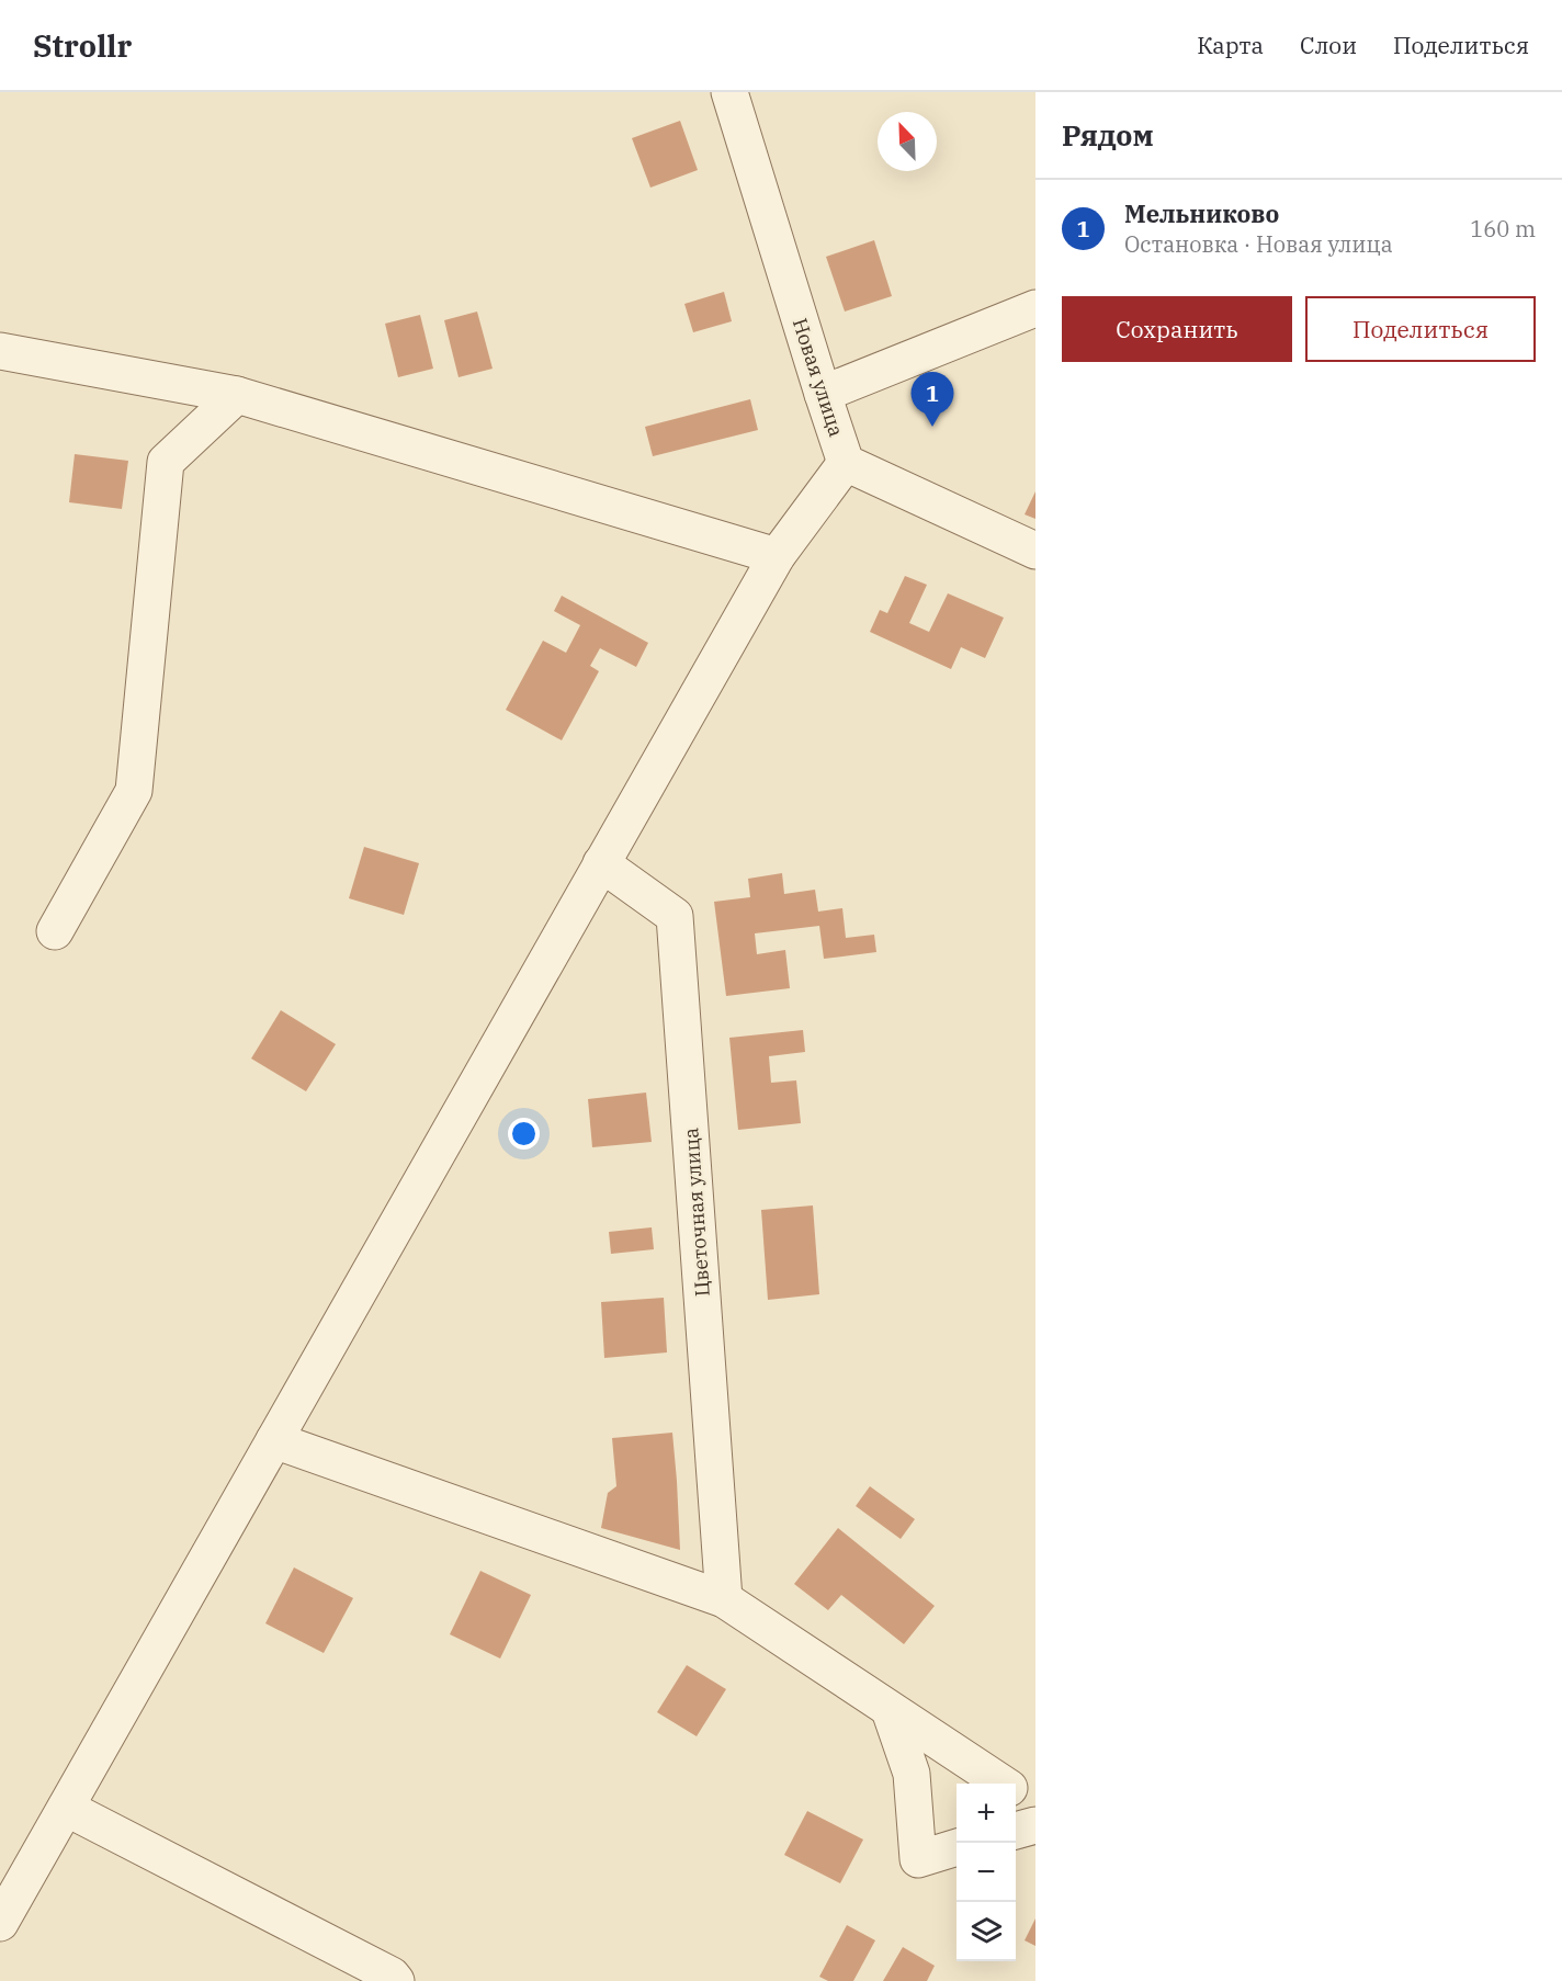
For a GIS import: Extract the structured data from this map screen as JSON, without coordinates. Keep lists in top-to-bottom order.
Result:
{
  "streets": {
    "street": ["Новая улица", "Цветочная улица"]
  },
  "north": "top left",
  "page": {
    "header": "Strollr",
    "nav": ["Карта", "Слои", "Поделиться"],
    "heading": "Рядом",
    "list": [
      {
        "mark": "1",
        "name": "Мельниково",
        "note": "Остановка · Новая улица",
        "value": "160 m"
      }
    ],
    "buttons": ["Сохранить", "Поделиться"],
    "pins": "1",
    "map_buttons": ["+", "−"]
  }
}
